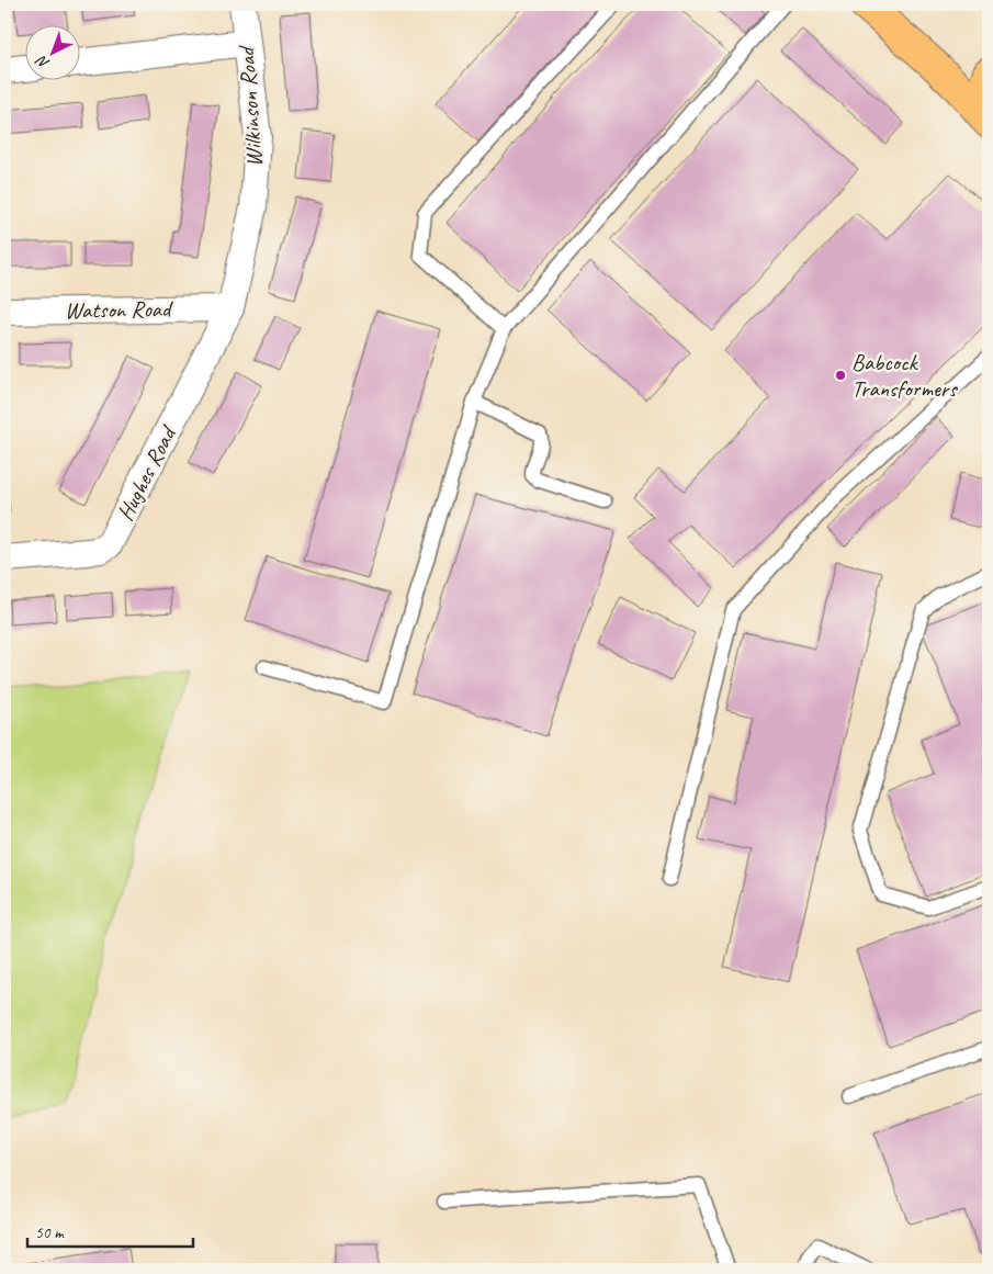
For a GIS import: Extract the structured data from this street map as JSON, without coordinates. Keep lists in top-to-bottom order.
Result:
{
  "streets": {
    "street": ["Wilkinson Road", "Watson Road", "Hughes Road"]
  },
  "crossings": [
    ["Wilkinson Road", "Watson Road"],
    ["Wilkinson Road", "Hughes Road"],
    ["Watson Road", "Hughes Road"]
  ],
  "places": ["Babcock Transformers"],
  "scale_bar": "50 m",
  "north": "bottom left"
}
